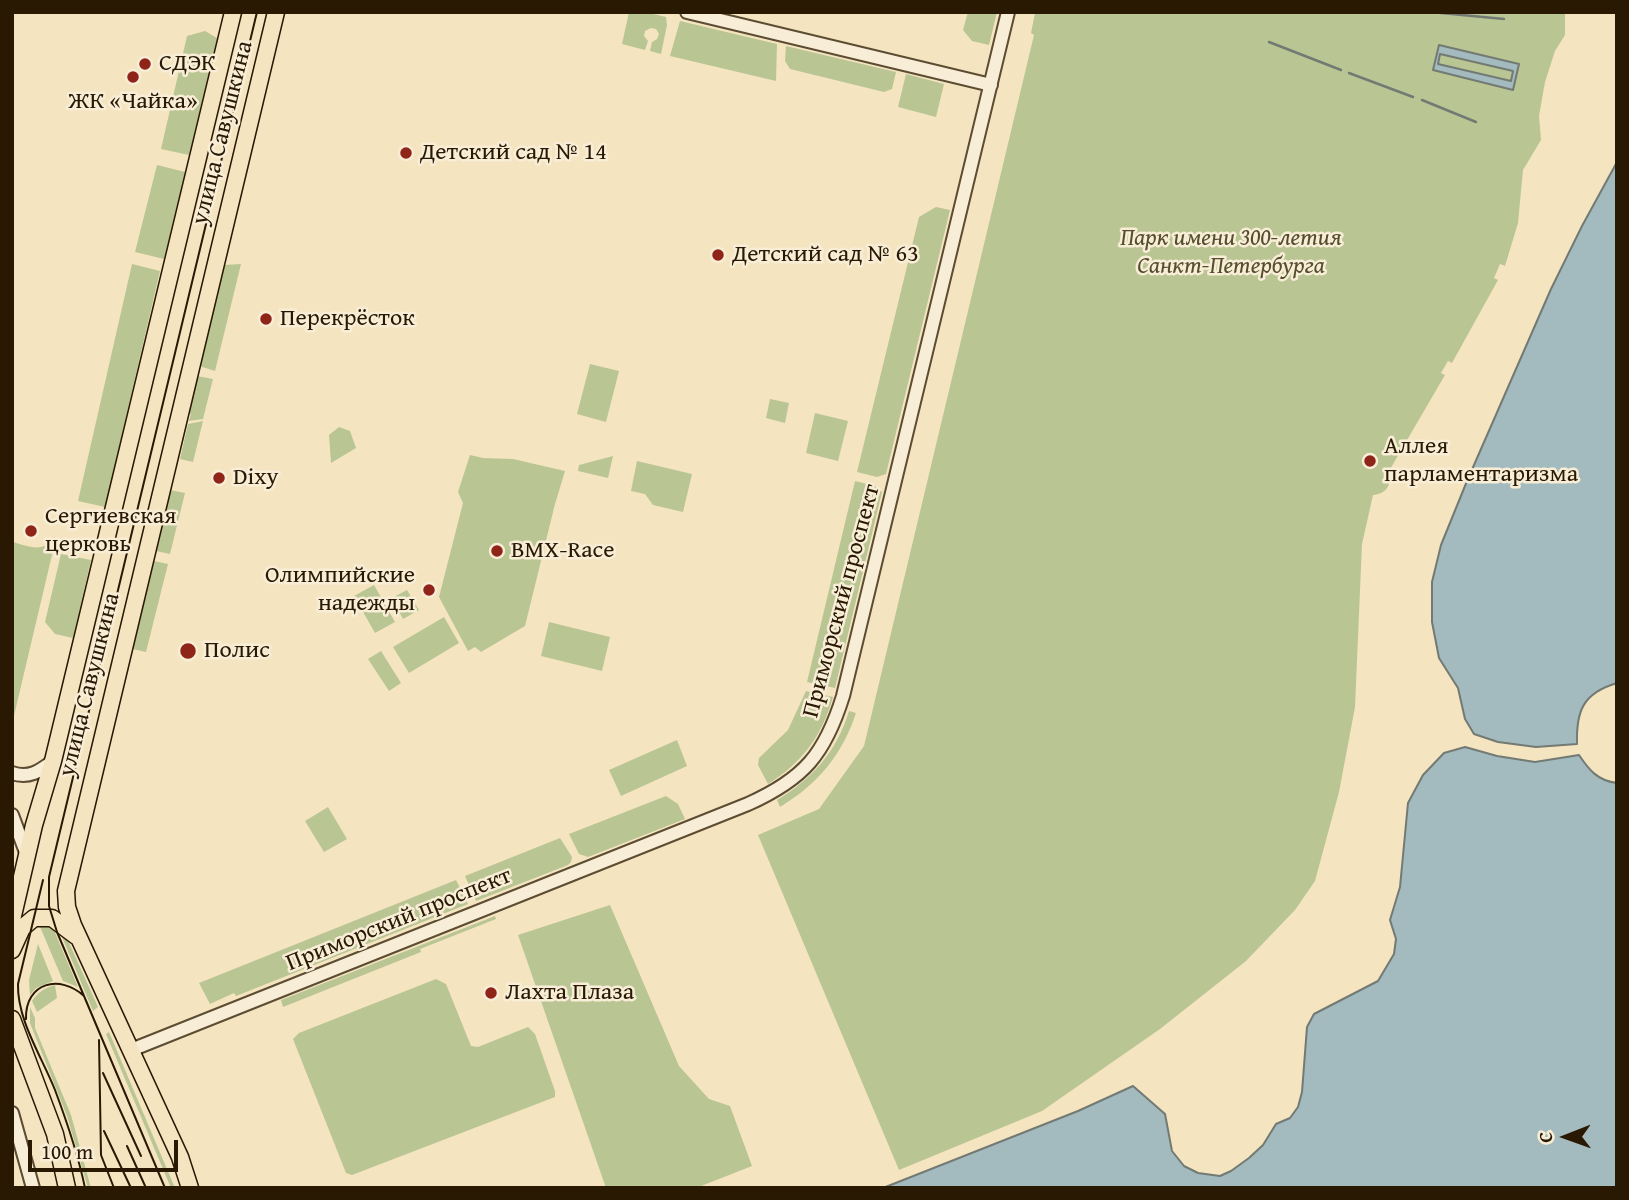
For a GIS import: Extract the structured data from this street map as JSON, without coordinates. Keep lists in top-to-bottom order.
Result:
{
  "streets": {
    "main road": ["улица Савушкина"],
    "street": ["Приморский проспект"]
  },
  "crossings": [
    ["улица Савушкина", "Приморский проспект"]
  ],
  "parks": ["Парк имени 300-летия Санкт-Петербурга"],
  "places": [
    "СДЭК",
    "ЖК «Чайка»",
    "Детский сад № 14",
    "Детский сад № 63",
    "Перекрёсток",
    "Аллея парламентаризма",
    "Dixy",
    "Сергиевская церковь",
    "BMX-Race",
    "Олимпийские надежды",
    "Полис",
    "Лахта Плаза"
  ],
  "scale_bar": "100 m",
  "north": "left"
}
